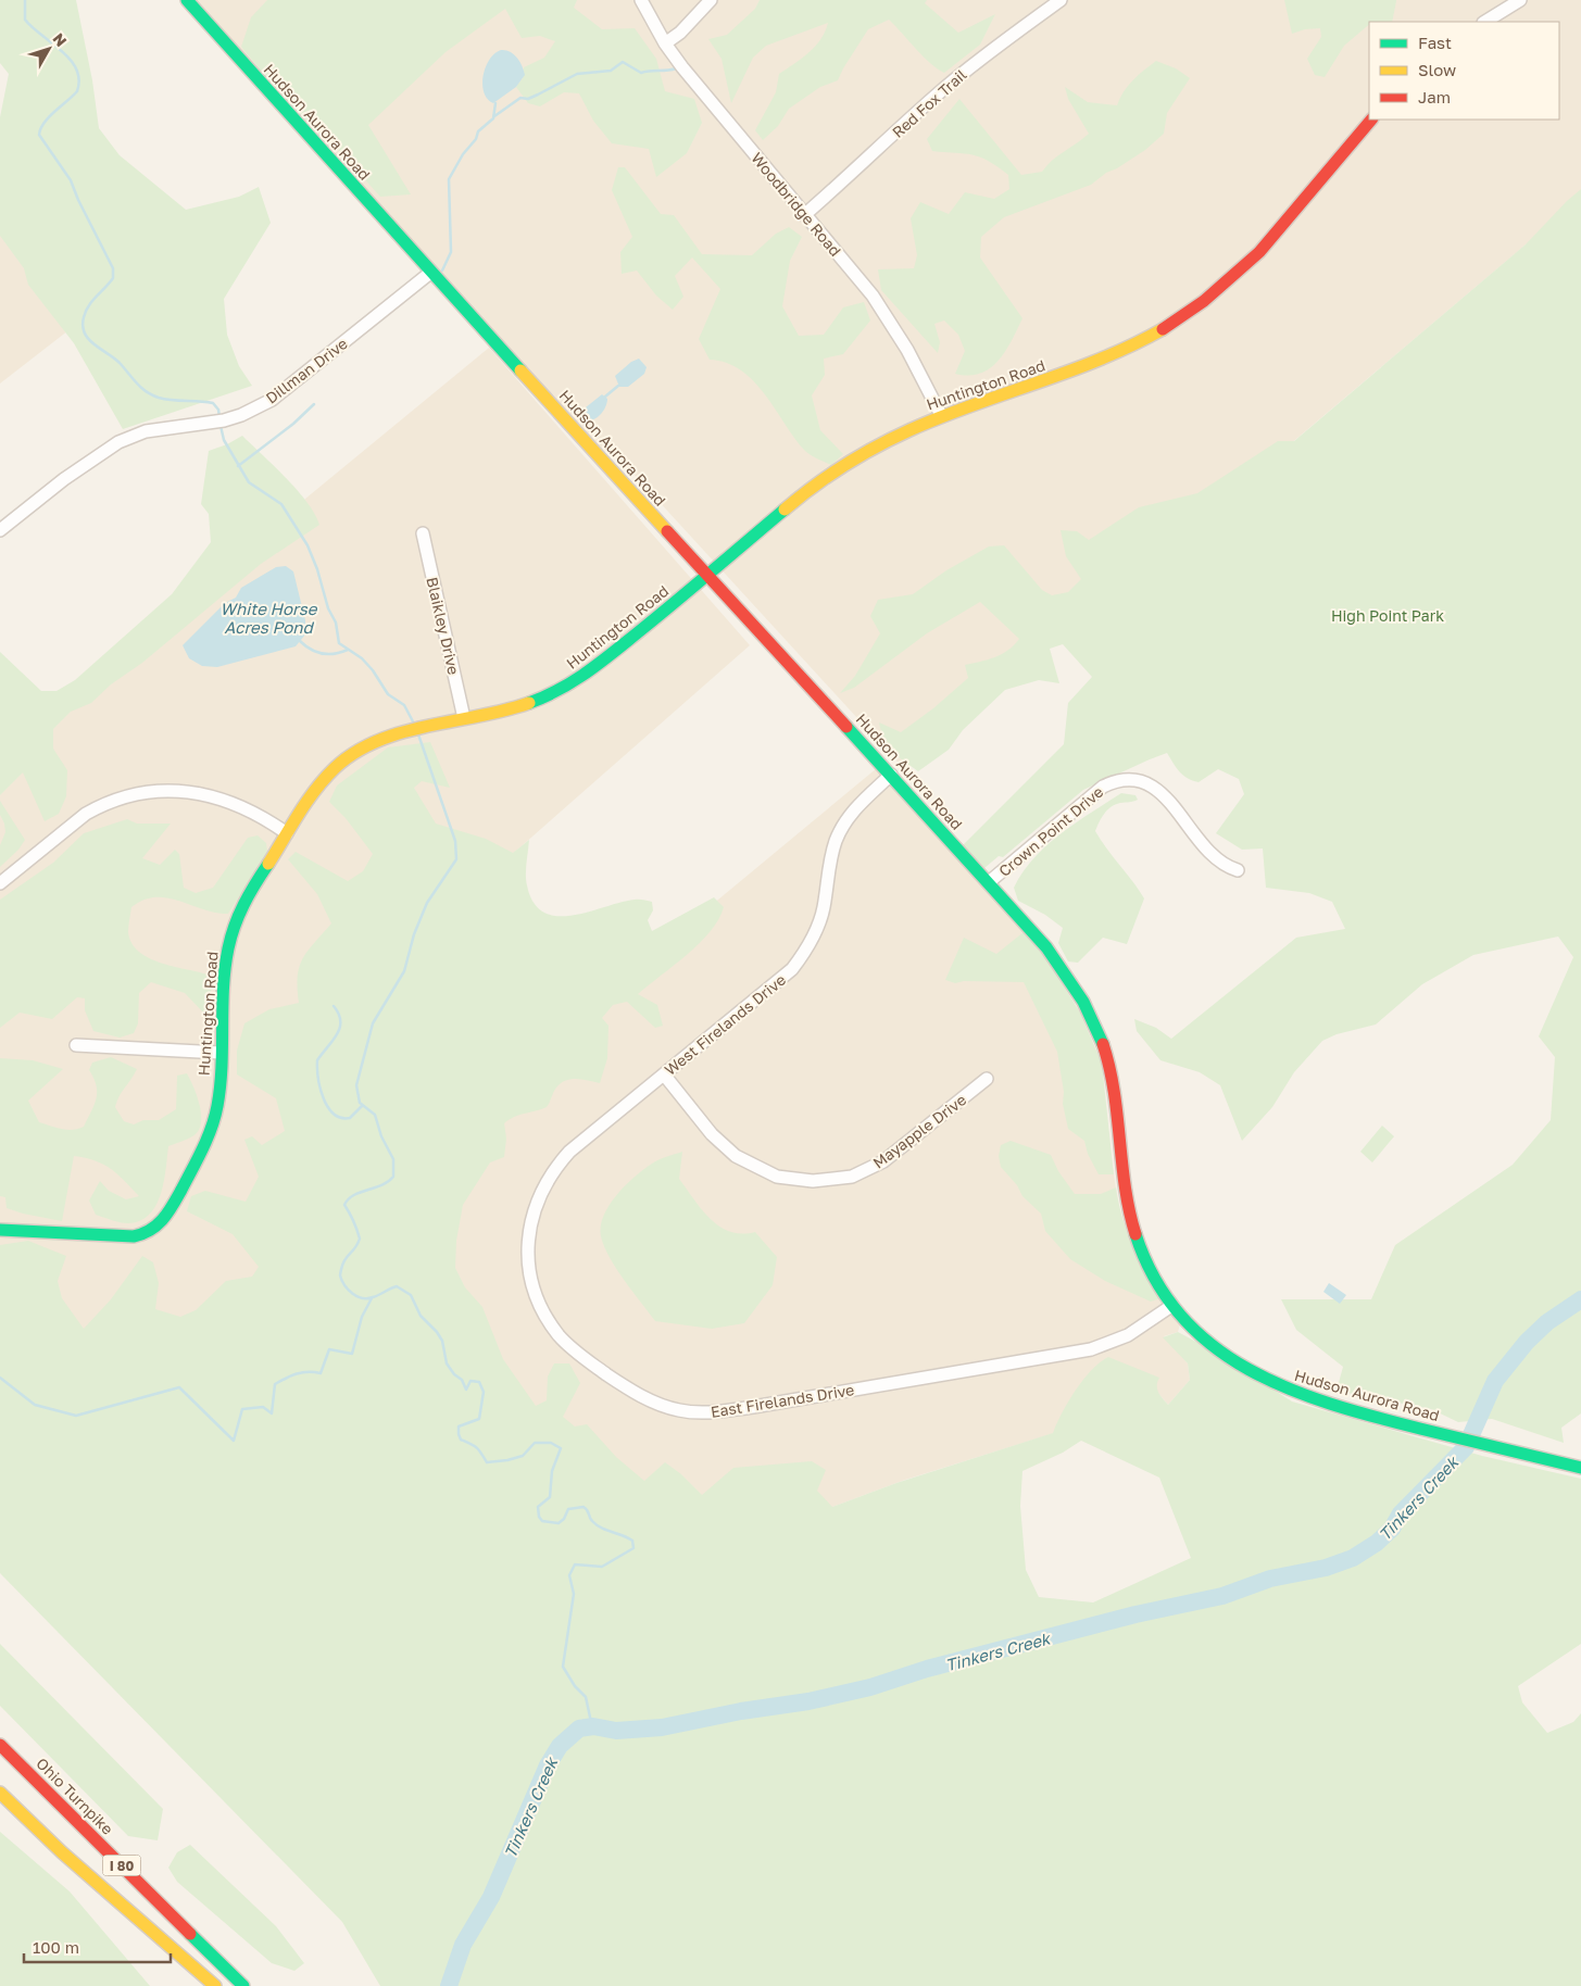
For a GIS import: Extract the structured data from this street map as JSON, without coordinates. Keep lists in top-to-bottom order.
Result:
{
  "streets": {
    "main road": [
      "Hudson Aurora Road",
      "Huntington Road",
      "Ohio Turnpike",
      "I 80"
    ],
    "street": [
      "Red Fox Trail",
      "Woodbridge Road",
      "Dillman Drive",
      "Blaikley Drive",
      "Crown Point Drive",
      "West Firelands Drive",
      "Mayapple Drive",
      "East Firelands Drive"
    ]
  },
  "crossings": [
    ["Red Fox Trail", "Woodbridge Road"],
    ["Hudson Aurora Road", "Dillman Drive"],
    ["Hudson Aurora Road", "Huntington Road"],
    ["Hudson Aurora Road", "Crown Point Drive"],
    ["Hudson Aurora Road", "West Firelands Drive"],
    ["Hudson Aurora Road", "East Firelands Drive"],
    ["Woodbridge Road", "Huntington Road"],
    ["Huntington Road", "Blaikley Drive"],
    ["West Firelands Drive", "Mayapple Drive"],
    ["West Firelands Drive", "East Firelands Drive"]
  ],
  "water": ["White Horse Acres Pond", "Tinkers Creek"],
  "parks": ["High Point Park"],
  "legend": ["Fast", "Slow", "Jam"],
  "scale_bar": "100 m",
  "north": "top right"
}
